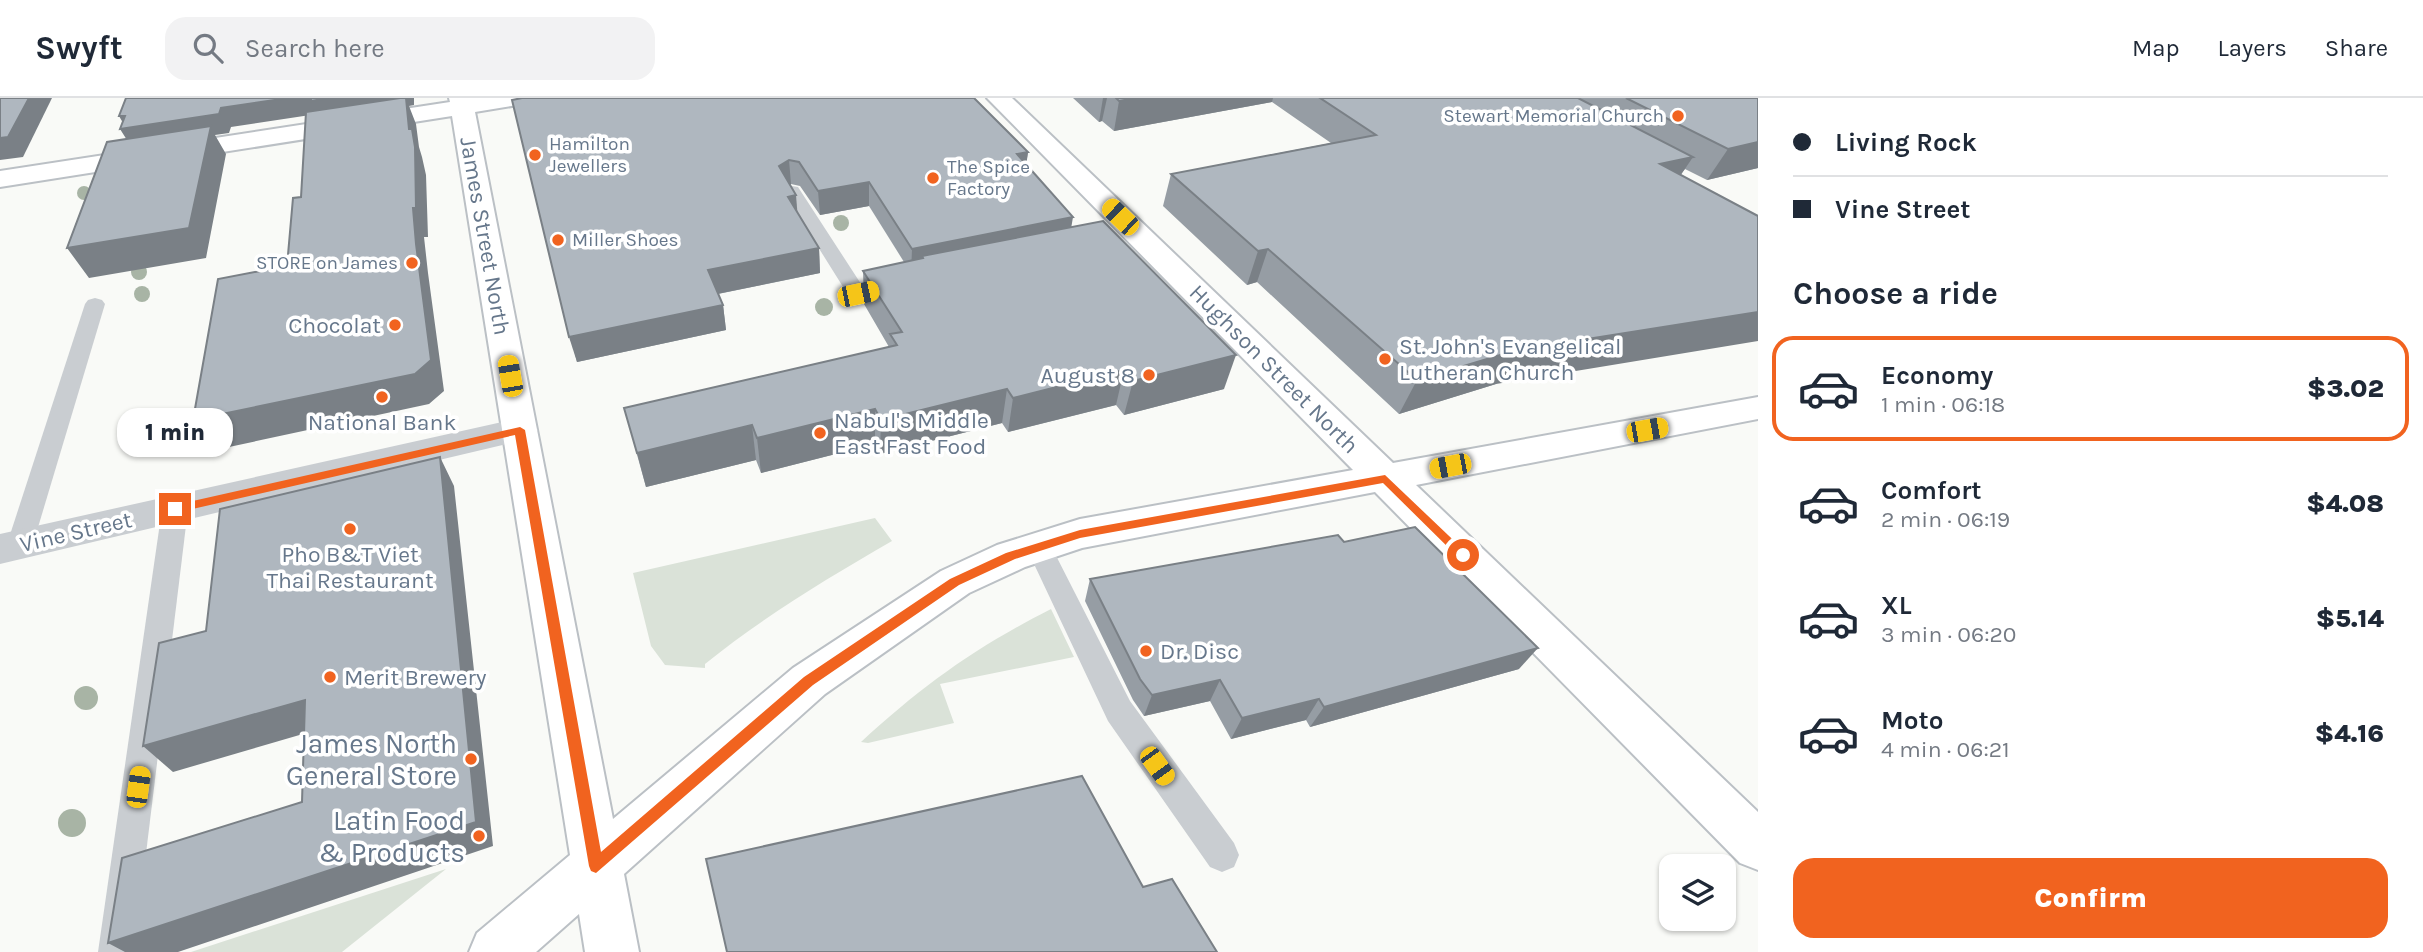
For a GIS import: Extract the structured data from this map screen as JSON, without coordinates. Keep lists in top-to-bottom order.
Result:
{
  "streets": {
    "main road": ["James Street North", "Hughson Street North"],
    "street": ["Vine Street"]
  },
  "crossings": [
    ["James Street North", "Vine Street"]
  ],
  "places": [
    "Stewart Memorial Church",
    "Hamilton Jewellers",
    "The Spice Factory",
    "Miller Shoes",
    "STORE on James",
    "Chocolat",
    "St. John's Evangelical Lutheran Church",
    "August 8",
    "National Bank",
    "Nabul's Middle East Fast Food",
    "Pho B&T Viet Thai Restaurant",
    "Dr. Disc",
    "Merit Brewery",
    "James North General Store",
    "Latin Food & Products"
  ],
  "page": {
    "header": "Swyft",
    "search": "Search here",
    "nav": ["Map", "Layers", "Share"],
    "banner": ["Living Rock", "Vine Street"],
    "heading": "Choose a ride",
    "list": [
      {
        "name": "Economy",
        "note": "1 min · 06:18",
        "value": "$3.02"
      },
      {
        "name": "Comfort",
        "note": "2 min · 06:19",
        "value": "$4.08"
      },
      {
        "name": "XL",
        "note": "3 min · 06:20",
        "value": "$5.14"
      },
      {
        "name": "Moto",
        "note": "4 min · 06:21",
        "value": "$4.16"
      }
    ],
    "bubble": "1 min",
    "buttons": "Confirm"
  }
}
